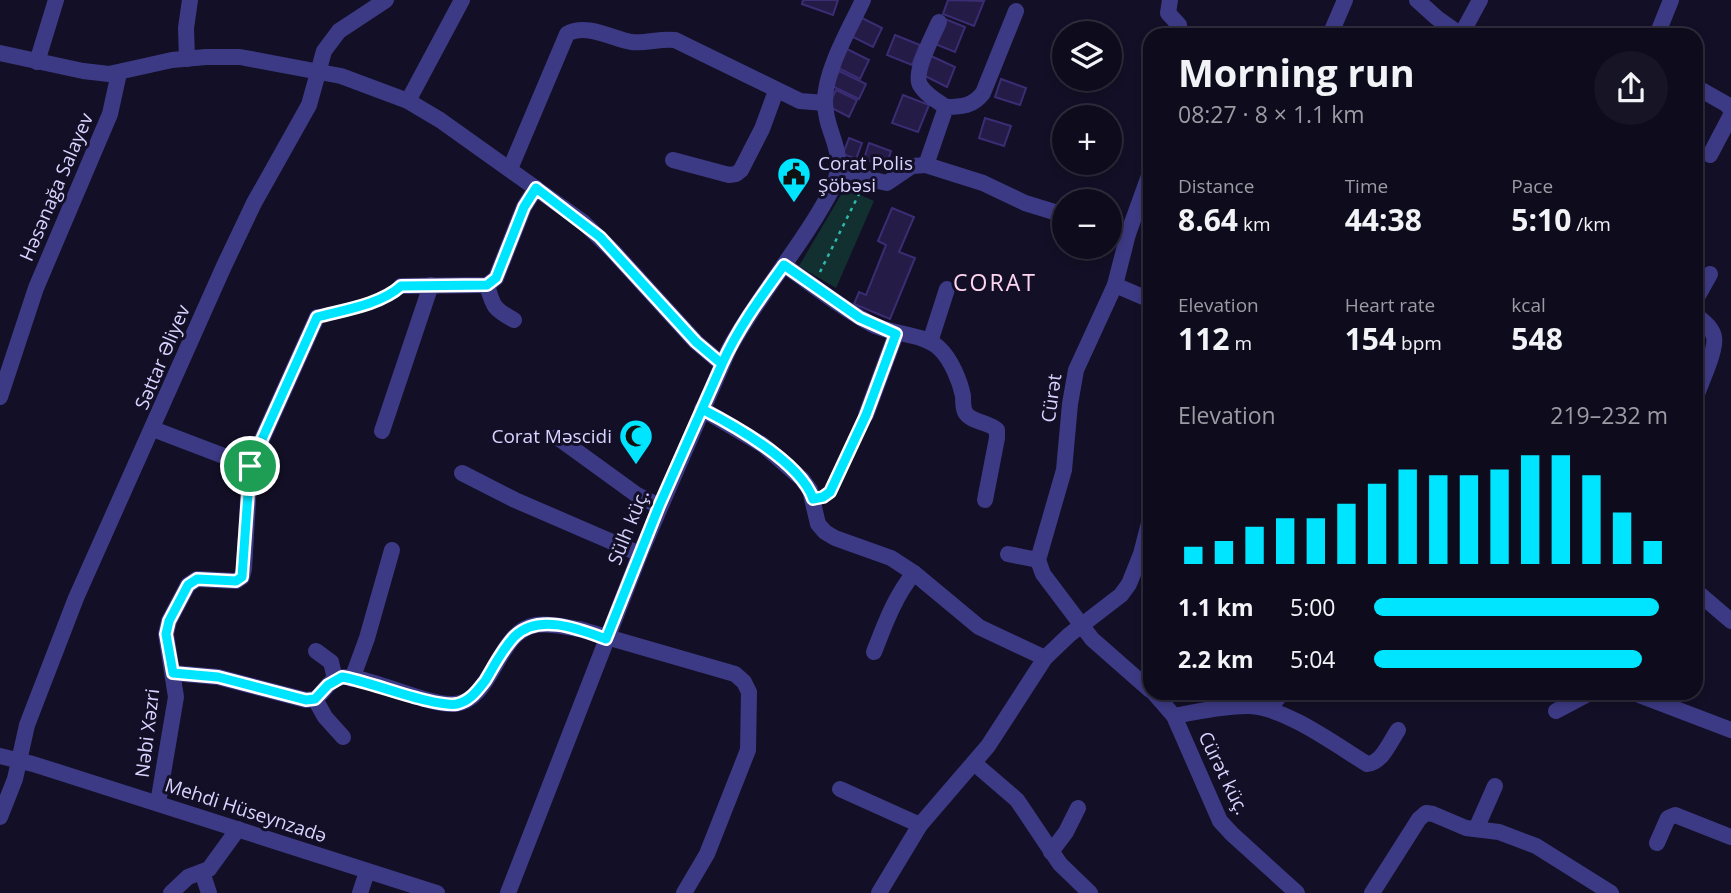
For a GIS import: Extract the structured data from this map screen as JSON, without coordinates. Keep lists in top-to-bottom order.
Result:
{
  "streets": {
    "street": [
      "Həsənağa Salayev",
      "Səttar Əliyev",
      "Cürət",
      "Sülh küç.",
      "Nəbi Xəzri",
      "Cürət küç.",
      "Mehdi Hüseynzadə"
    ]
  },
  "crossings": [
    ["Səttar Əliyev", "Mehdi Hüseynzadə"],
    ["Nəbi Xəzri", "Mehdi Hüseynzadə"]
  ],
  "districts": ["CORAT"],
  "places": {
    "public building": ["Corat Polis Şöbəsi"],
    "mosque": ["Corat Məscidi"]
  },
  "page": {
    "map_buttons": ["+", "−"],
    "heading": ["Morning run", "08:27 · 8 × 1.1 km"],
    "stats": [
      ["Distance", "8.64 km"],
      ["Time", "44:38"],
      ["Pace", "5:10 /km"],
      ["Elevation", "112 m"],
      ["Heart rate", "154 bpm"],
      ["kcal", "548"]
    ],
    "chart": ["Elevation", "219–232 m"],
    "list": [
      {
        "name": "1.1 km",
        "note": "5:00"
      },
      {
        "name": "2.2 km",
        "note": "5:04"
      }
    ]
  }
}
